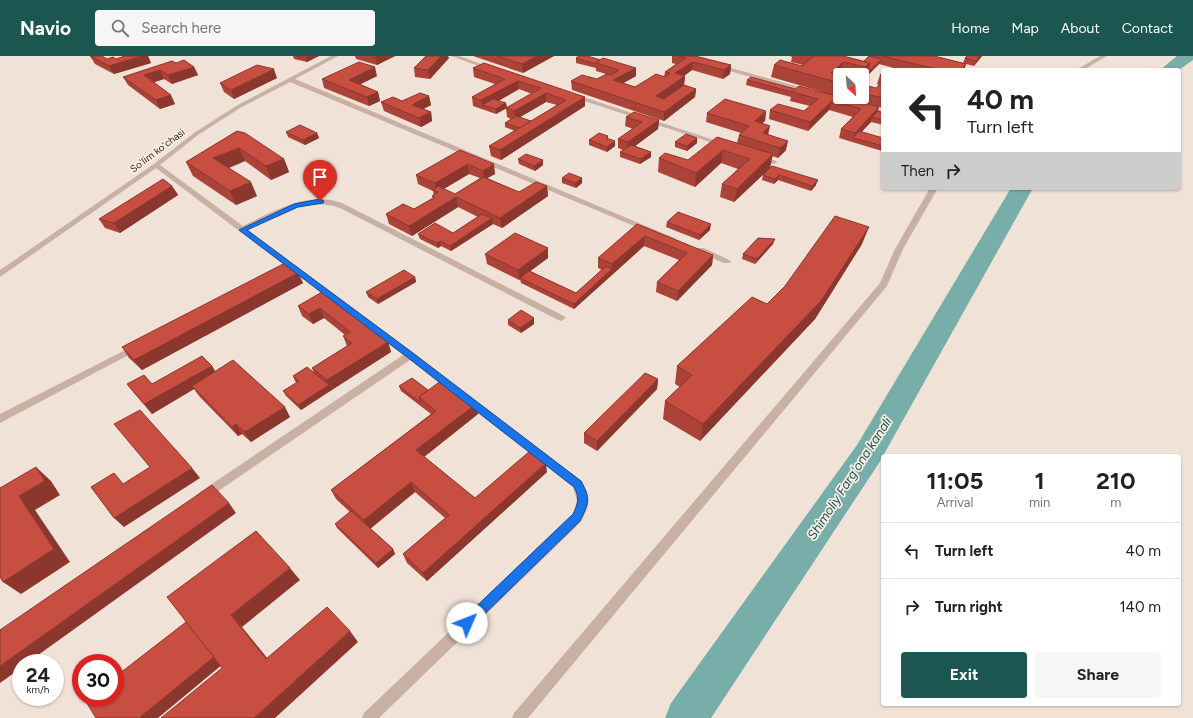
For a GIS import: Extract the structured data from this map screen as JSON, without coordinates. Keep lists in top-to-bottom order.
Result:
{
  "streets": {
    "street": ["Soʻlim koʻchasi"]
  },
  "water": ["Shimoliy Fargʻona kanali"],
  "north": "bottom right",
  "page": {
    "header": "Navio",
    "search": "Search here",
    "nav": [
      "Home",
      "Map",
      "About",
      "Contact"
    ],
    "turn": ["40 m", "Turn left"],
    "then": "Then",
    "eta": [
      "11:05",
      "Arrival",
      "1",
      "min",
      "210",
      "m"
    ],
    "list": [
      {
        "name": "Turn left",
        "value": "40 m"
      },
      {
        "name": "Turn right",
        "value": "140 m"
      }
    ],
    "buttons": ["Exit", "Share"],
    "speed": "24 km/h",
    "limit": "30"
  }
}
